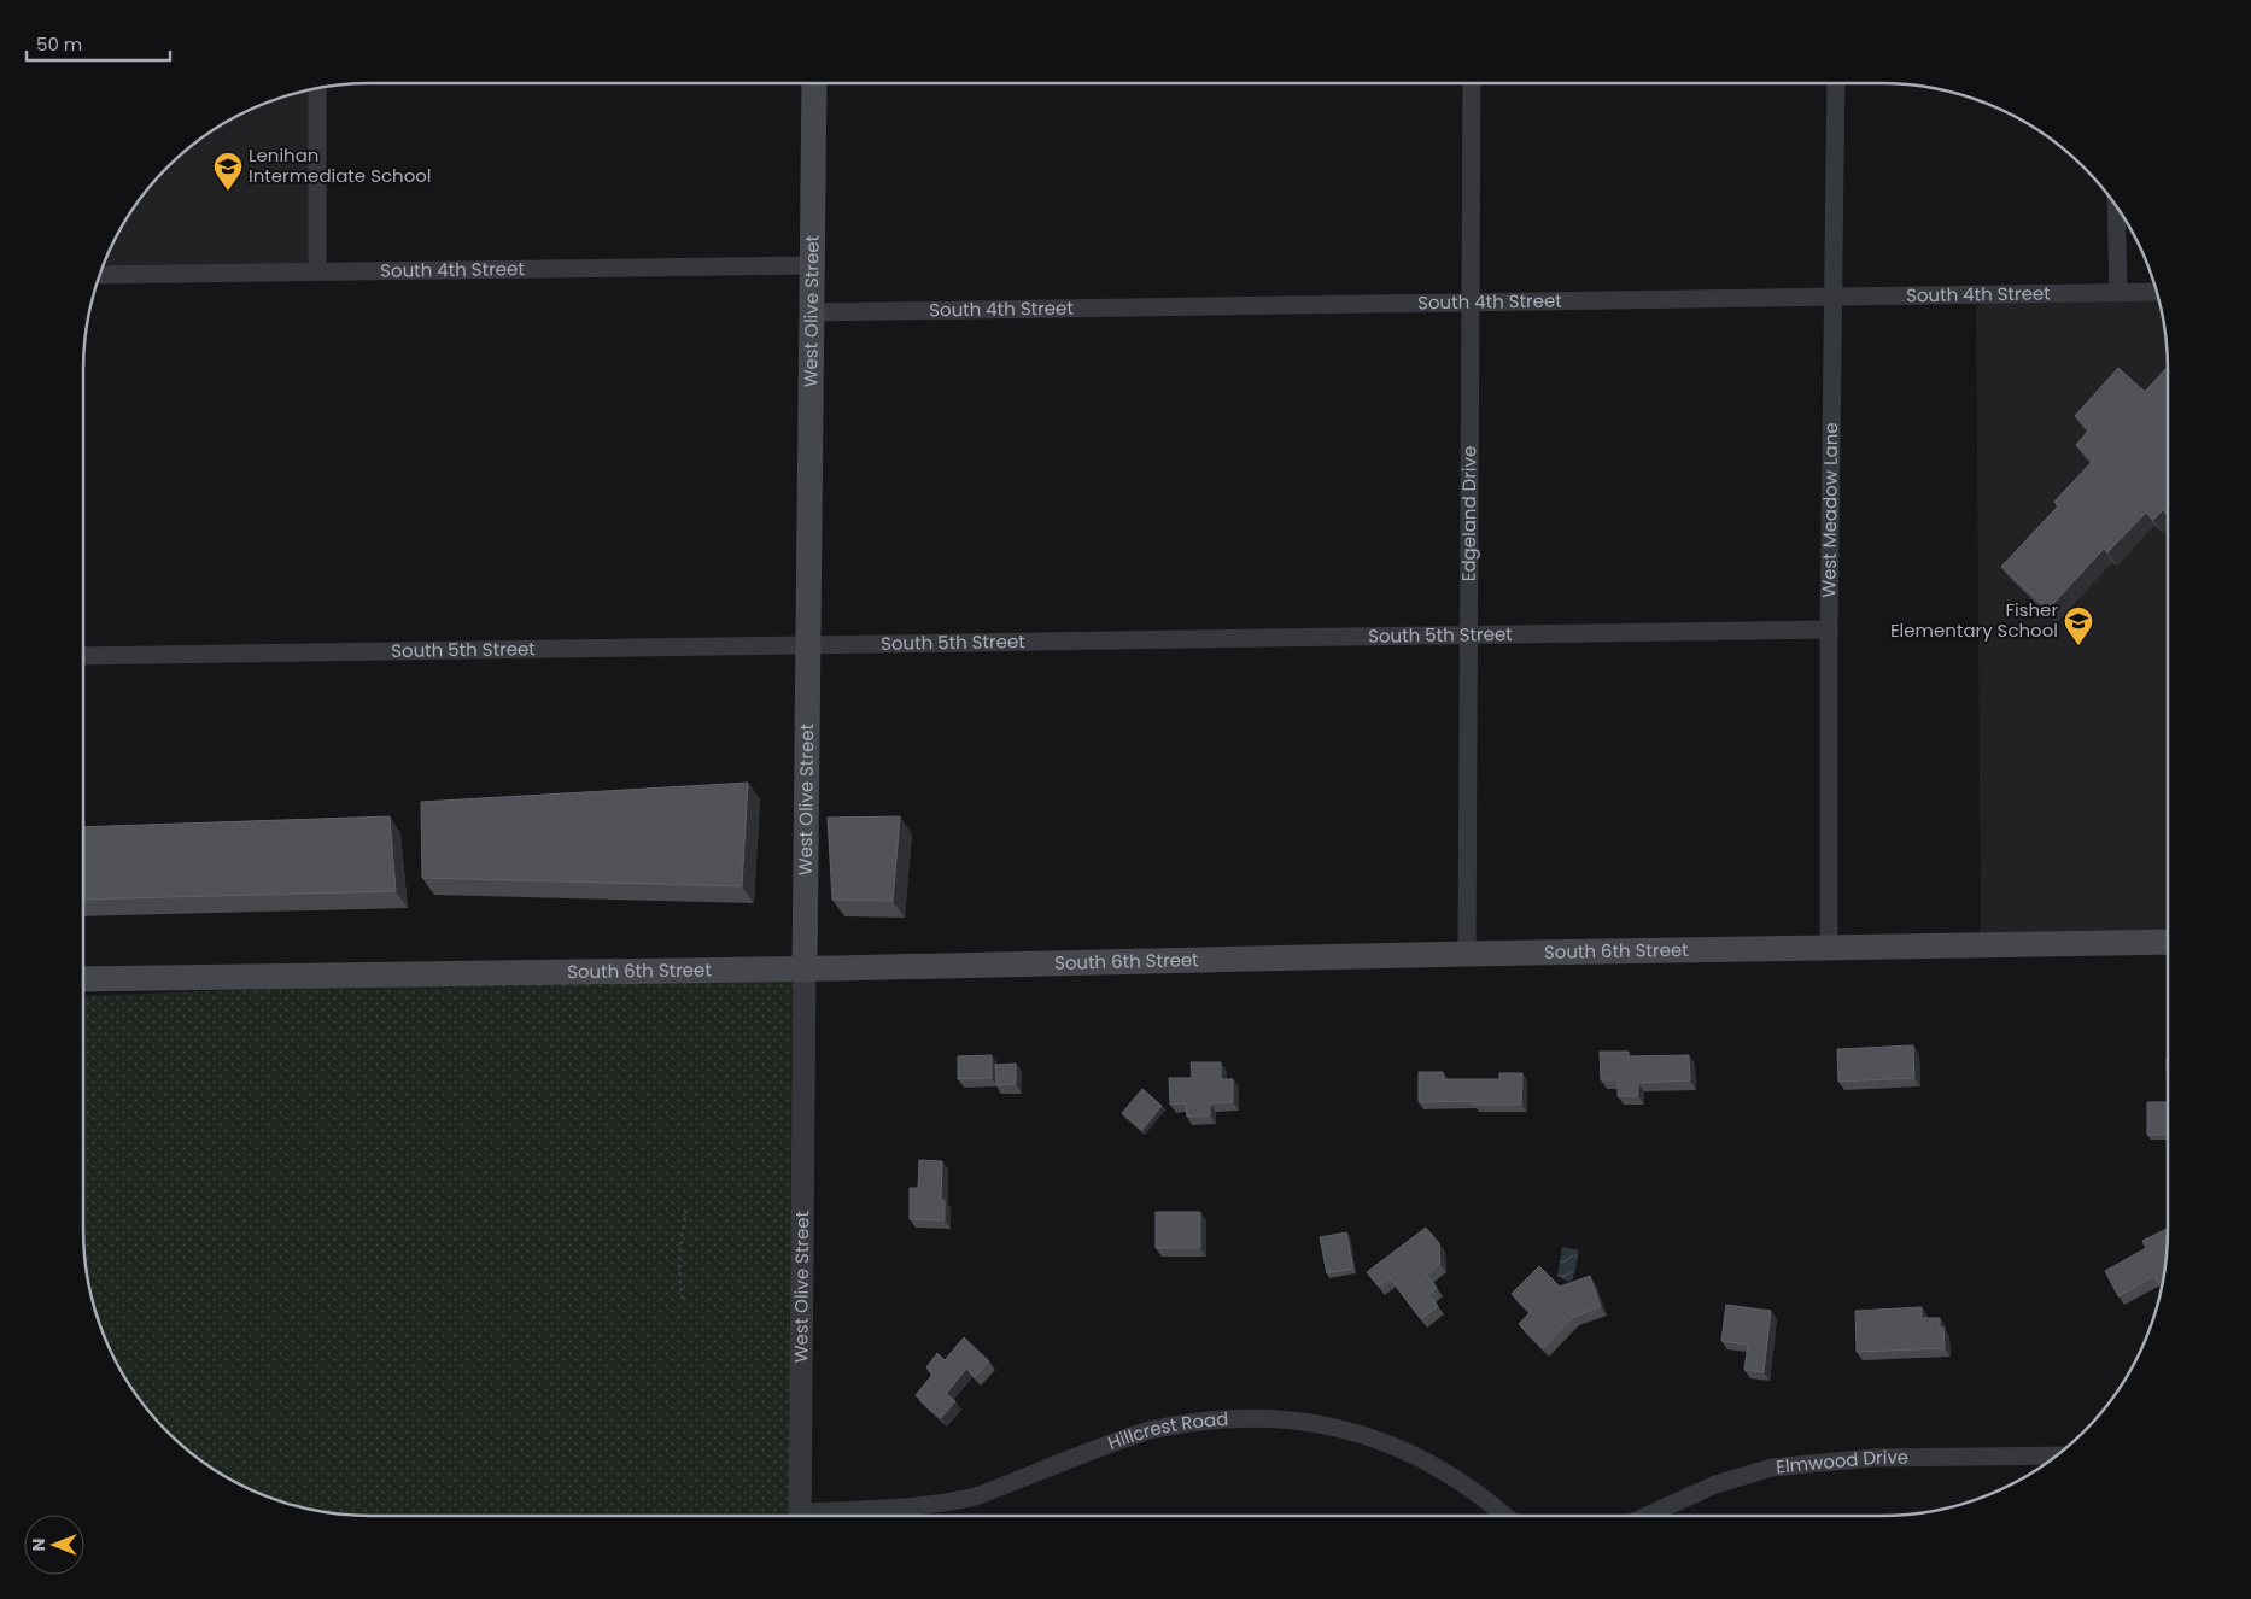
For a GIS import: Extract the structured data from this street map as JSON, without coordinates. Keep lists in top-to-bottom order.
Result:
{
  "streets": {
    "main road": ["West Olive Street", "South 6th Street"],
    "street": [
      "South 4th Street",
      "West Meadow Lane",
      "Edgeland Drive",
      "South 5th Street",
      "Hillcrest Road",
      "Elmwood Drive"
    ]
  },
  "crossings": [
    ["South 4th Street", "West Olive Street"],
    ["South 4th Street", "West Meadow Lane"],
    ["South 4th Street", "Edgeland Drive"],
    ["West Olive Street", "South 5th Street"],
    ["West Olive Street", "South 6th Street"],
    ["West Meadow Lane", "South 5th Street"],
    ["West Meadow Lane", "South 6th Street"],
    ["Edgeland Drive", "South 5th Street"],
    ["Edgeland Drive", "South 6th Street"]
  ],
  "places": {
    "school or university": ["Lenihan Intermediate School", "Fisher Elementary School"]
  },
  "scale_bar": "50 m",
  "north": "left"
}
